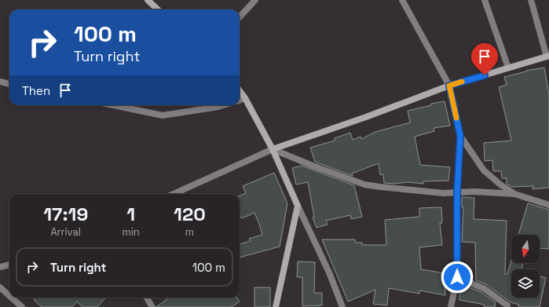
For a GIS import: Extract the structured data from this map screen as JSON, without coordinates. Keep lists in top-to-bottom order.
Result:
{
  "north": "bottom",
  "page": {
    "turn": ["100 m", "Turn right"],
    "then": "Then",
    "eta": [
      "17:19",
      "Arrival",
      "1",
      "min",
      "120",
      "m"
    ],
    "list": [
      {
        "name": "Turn right",
        "value": "100 m"
      }
    ]
  }
}
